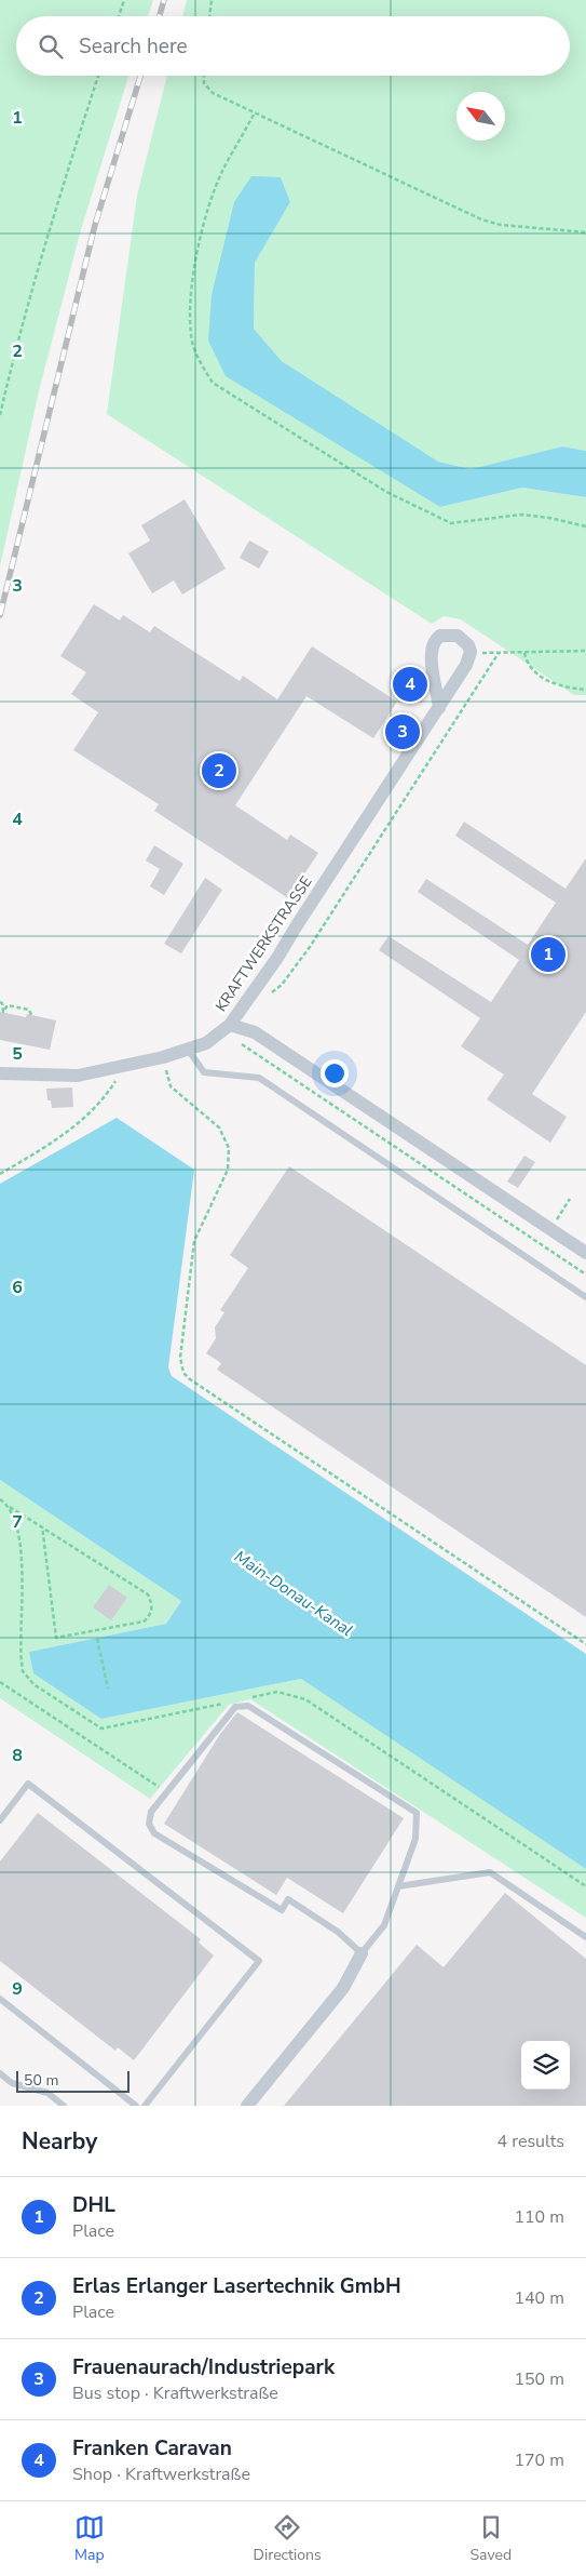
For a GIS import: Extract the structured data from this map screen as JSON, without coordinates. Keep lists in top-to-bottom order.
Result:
{
  "streets": {
    "street": ["KRAFTWERKSTRASSE"]
  },
  "water": ["Main-Donau-Kanal"],
  "scale_bar": "50 m",
  "north": "top left",
  "page": {
    "search": "Search here",
    "pins": [
      "4",
      "3",
      "2",
      "1"
    ],
    "scale": "50 m",
    "heading": ["Nearby", "4 results"],
    "list": [
      {
        "mark": "1",
        "name": "DHL",
        "note": "Place",
        "value": "110 m"
      },
      {
        "mark": "2",
        "name": "Erlas Erlanger Lasertechnik GmbH",
        "note": "Place",
        "value": "140 m"
      },
      {
        "mark": "3",
        "name": "Frauenaurach/Industriepark",
        "note": "Bus stop · Kraftwerkstraße",
        "value": "150 m"
      },
      {
        "mark": "4",
        "name": "Franken Caravan",
        "note": "Shop · Kraftwerkstraße",
        "value": "170 m"
      }
    ],
    "nav": ["Map", "Directions", "Saved"]
  },
  "grid": {
    "rows": [
      "1",
      "2",
      "3",
      "4",
      "5",
      "6",
      "7",
      "8",
      "9"
    ]
  }
}
